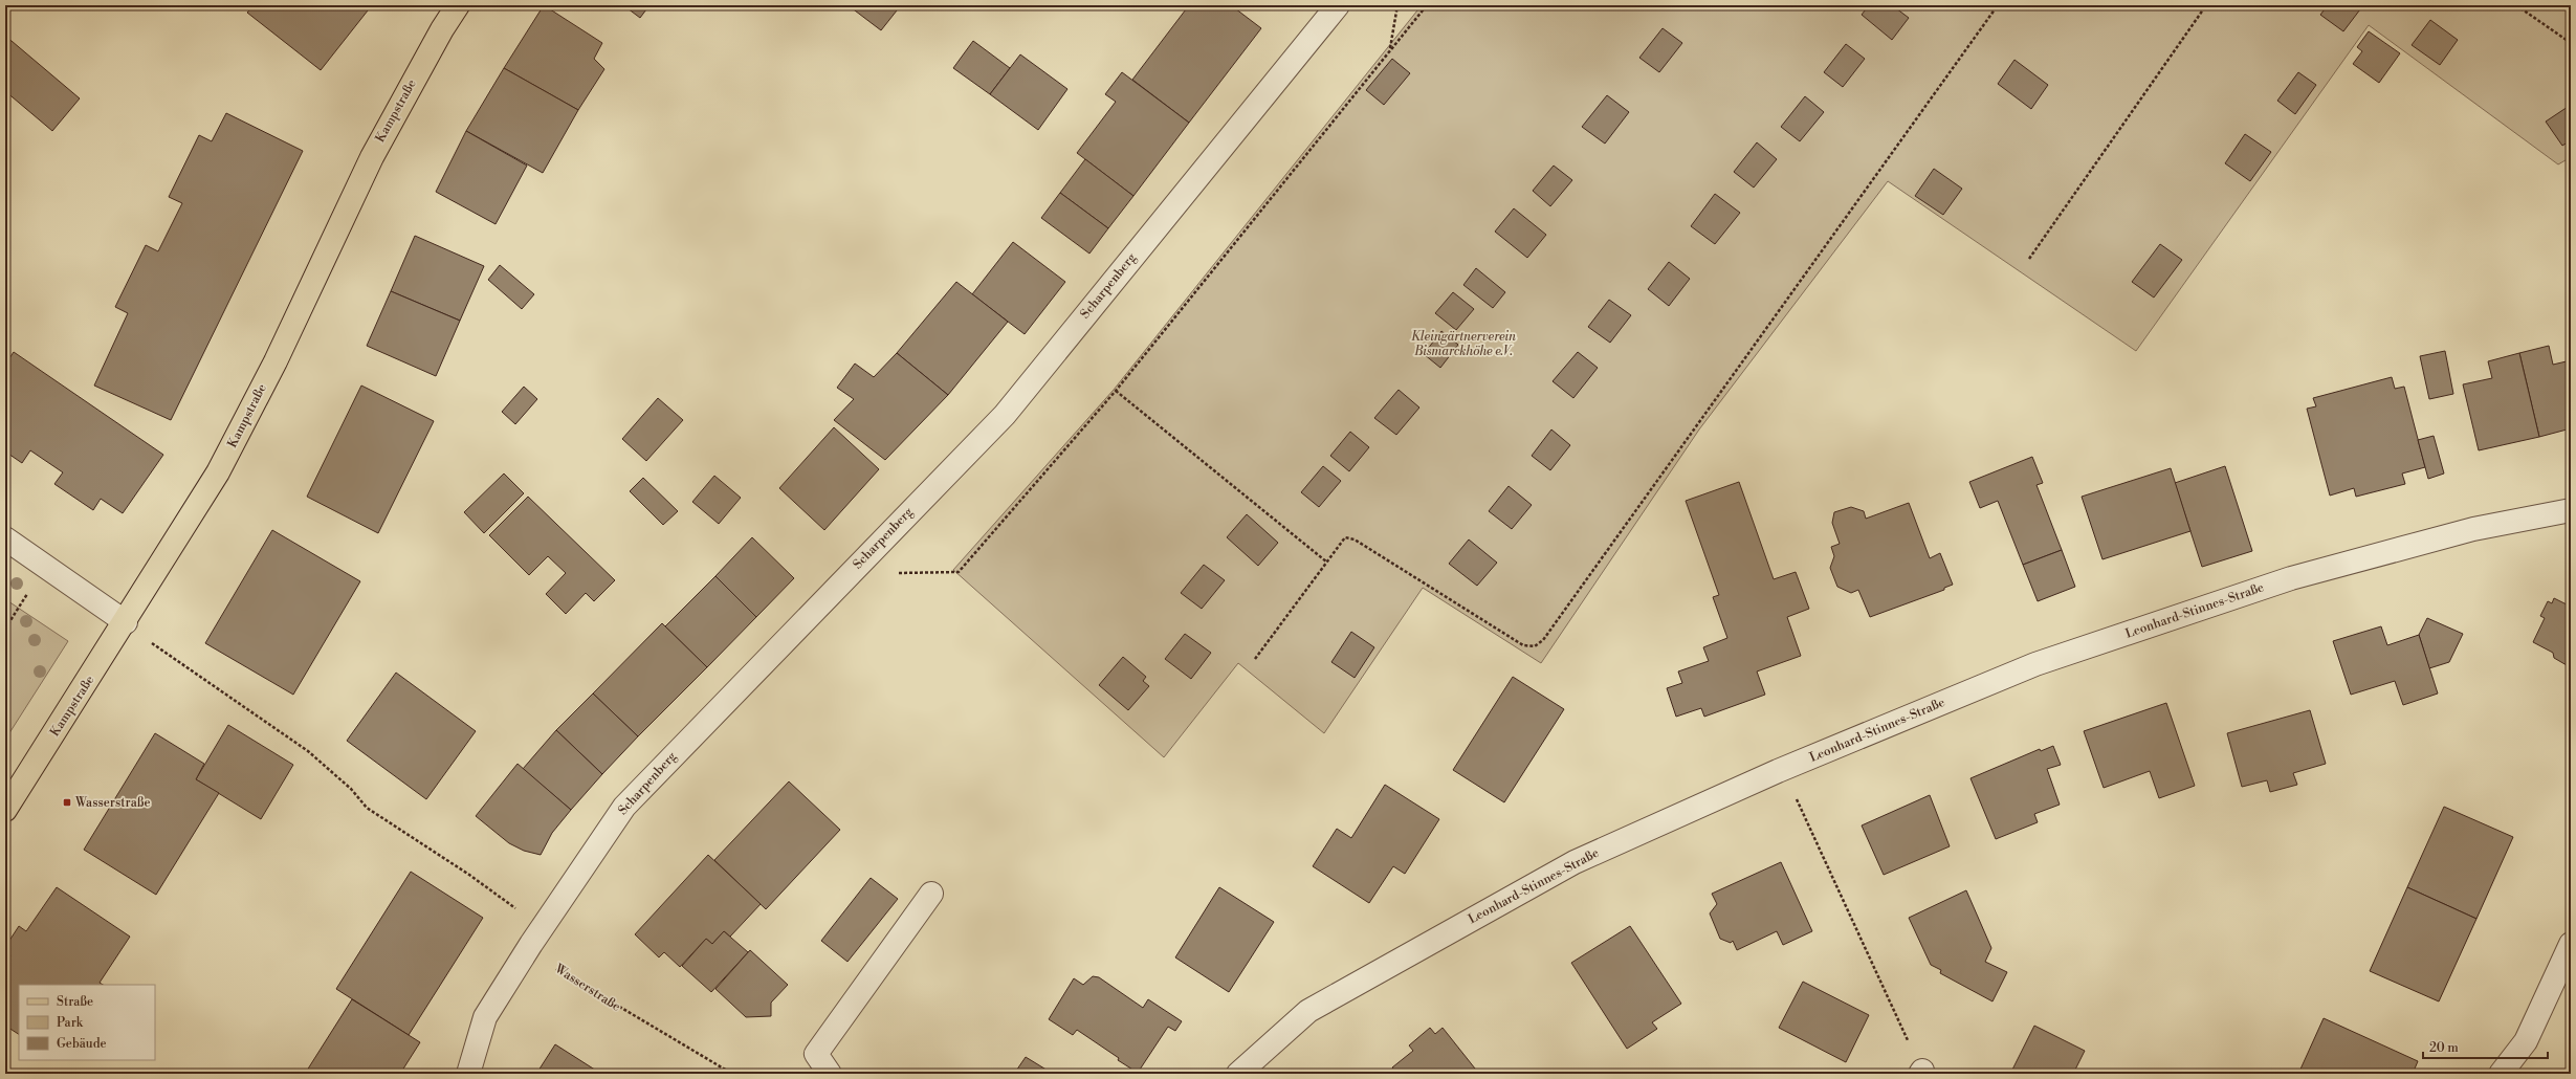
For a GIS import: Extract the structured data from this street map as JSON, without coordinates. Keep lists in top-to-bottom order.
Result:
{
  "streets": {
    "main road": ["Kampstraße"],
    "street": ["Scharpenberg", "Leonhard-Stinnes-Straße"],
    "path": ["Wasserstraße"]
  },
  "crossings": [
    ["Kampstraße", "Wasserstraße"],
    ["Scharpenberg", "Wasserstraße"]
  ],
  "parks": ["Kleingärtnerverein Bismarckhöhe e.V."],
  "places": {
    "transit": ["Wasserstraße"]
  },
  "legend": ["Straße", "Park", "Gebäude"],
  "scale_bar": "20 m"
}
